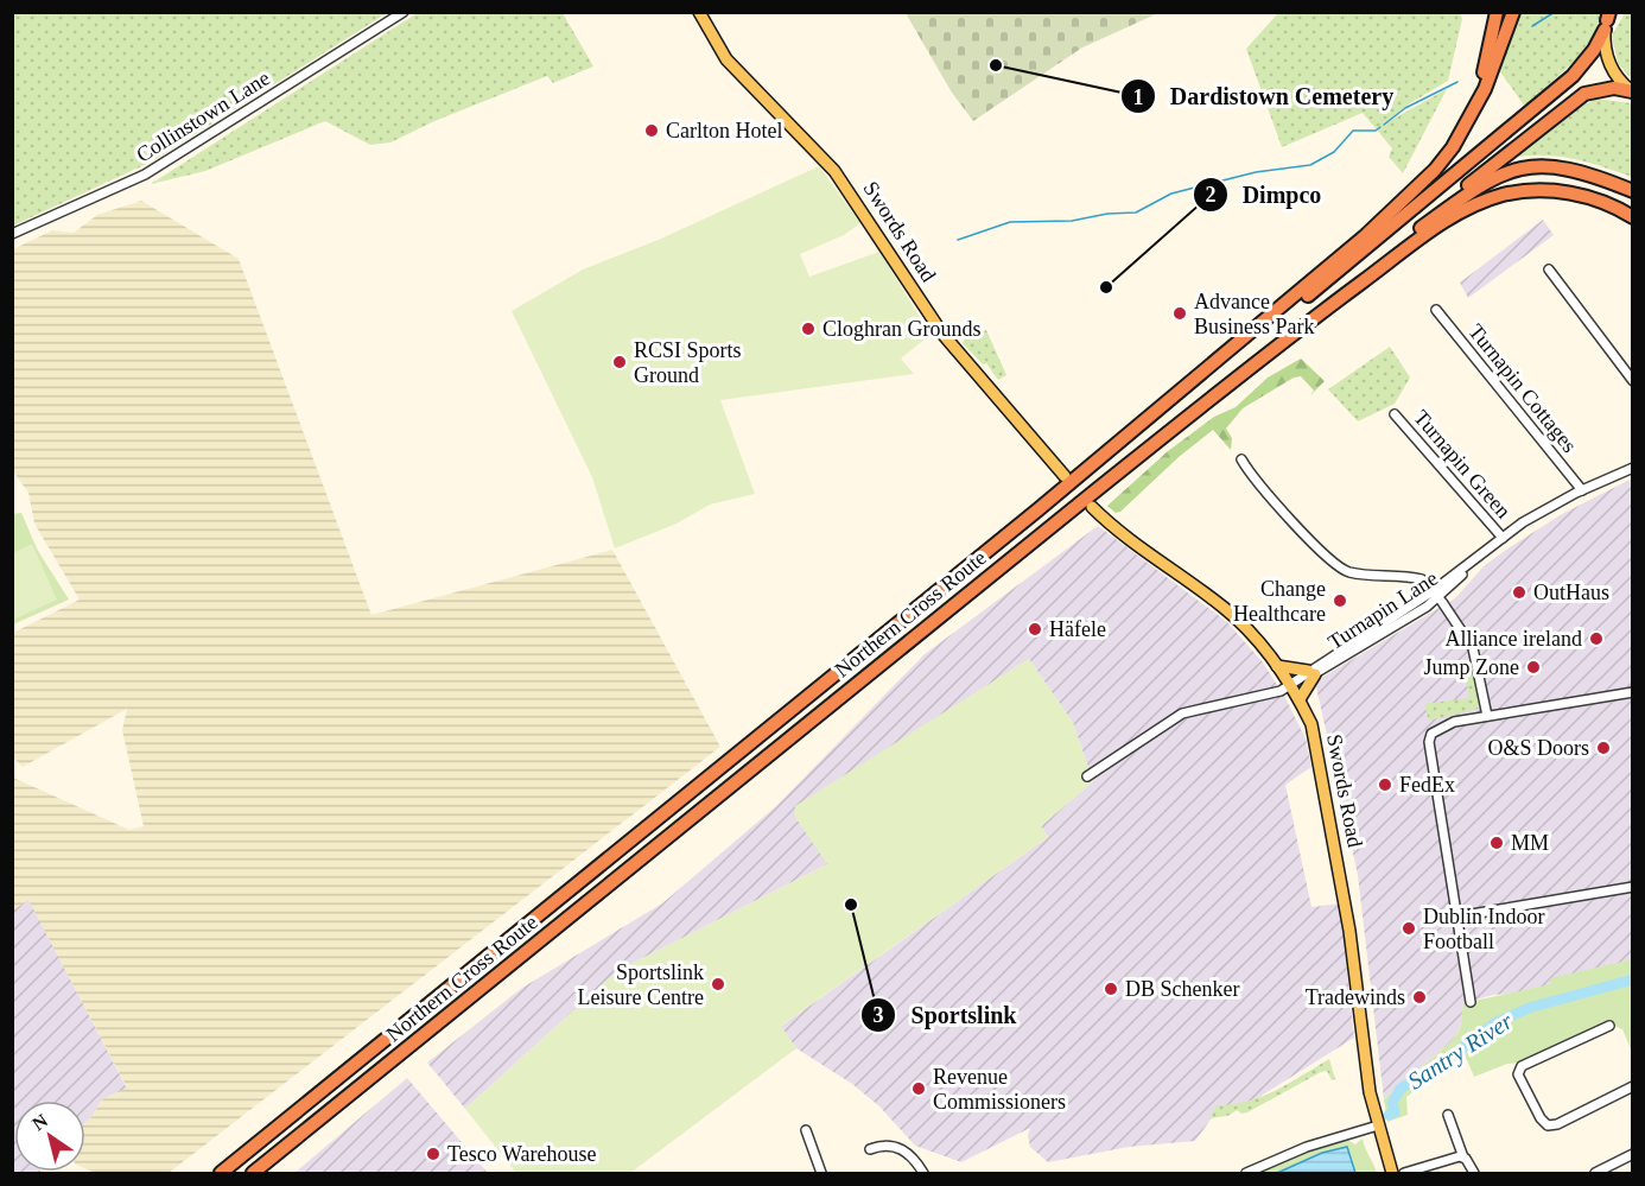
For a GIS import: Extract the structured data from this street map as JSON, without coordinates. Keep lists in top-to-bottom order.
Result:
{
  "streets": {
    "highway": ["Northern Cross Route"],
    "main road": ["Swords Road"],
    "street": [
      "Collinstown Lane",
      "Turnapin Cottages",
      "Turnapin Green",
      "Turnapin Lane"
    ]
  },
  "crossings": [
    ["Swords Road", "Turnapin Lane"],
    ["Turnapin Cottages", "Turnapin Lane"],
    ["Turnapin Green", "Turnapin Lane"]
  ],
  "water": ["Santry River"],
  "places": [
    "Dardistown Cemetery",
    "Carlton Hotel",
    "Dimpco",
    "Advance Business Park",
    "Cloghran Grounds",
    "RCSI Sports Ground",
    "OutHaus",
    "Change Healthcare",
    "Häfele",
    "Alliance ireland",
    "Jump Zone",
    "O&S Doors",
    "FedEx",
    "MM",
    "Sportslink",
    "Dublin Indoor Football",
    "Sportslink Leisure Centre",
    "DB Schenker",
    "Tradewinds",
    "Revenue Commissioners",
    "Tesco Warehouse"
  ],
  "north": "top left"
}
